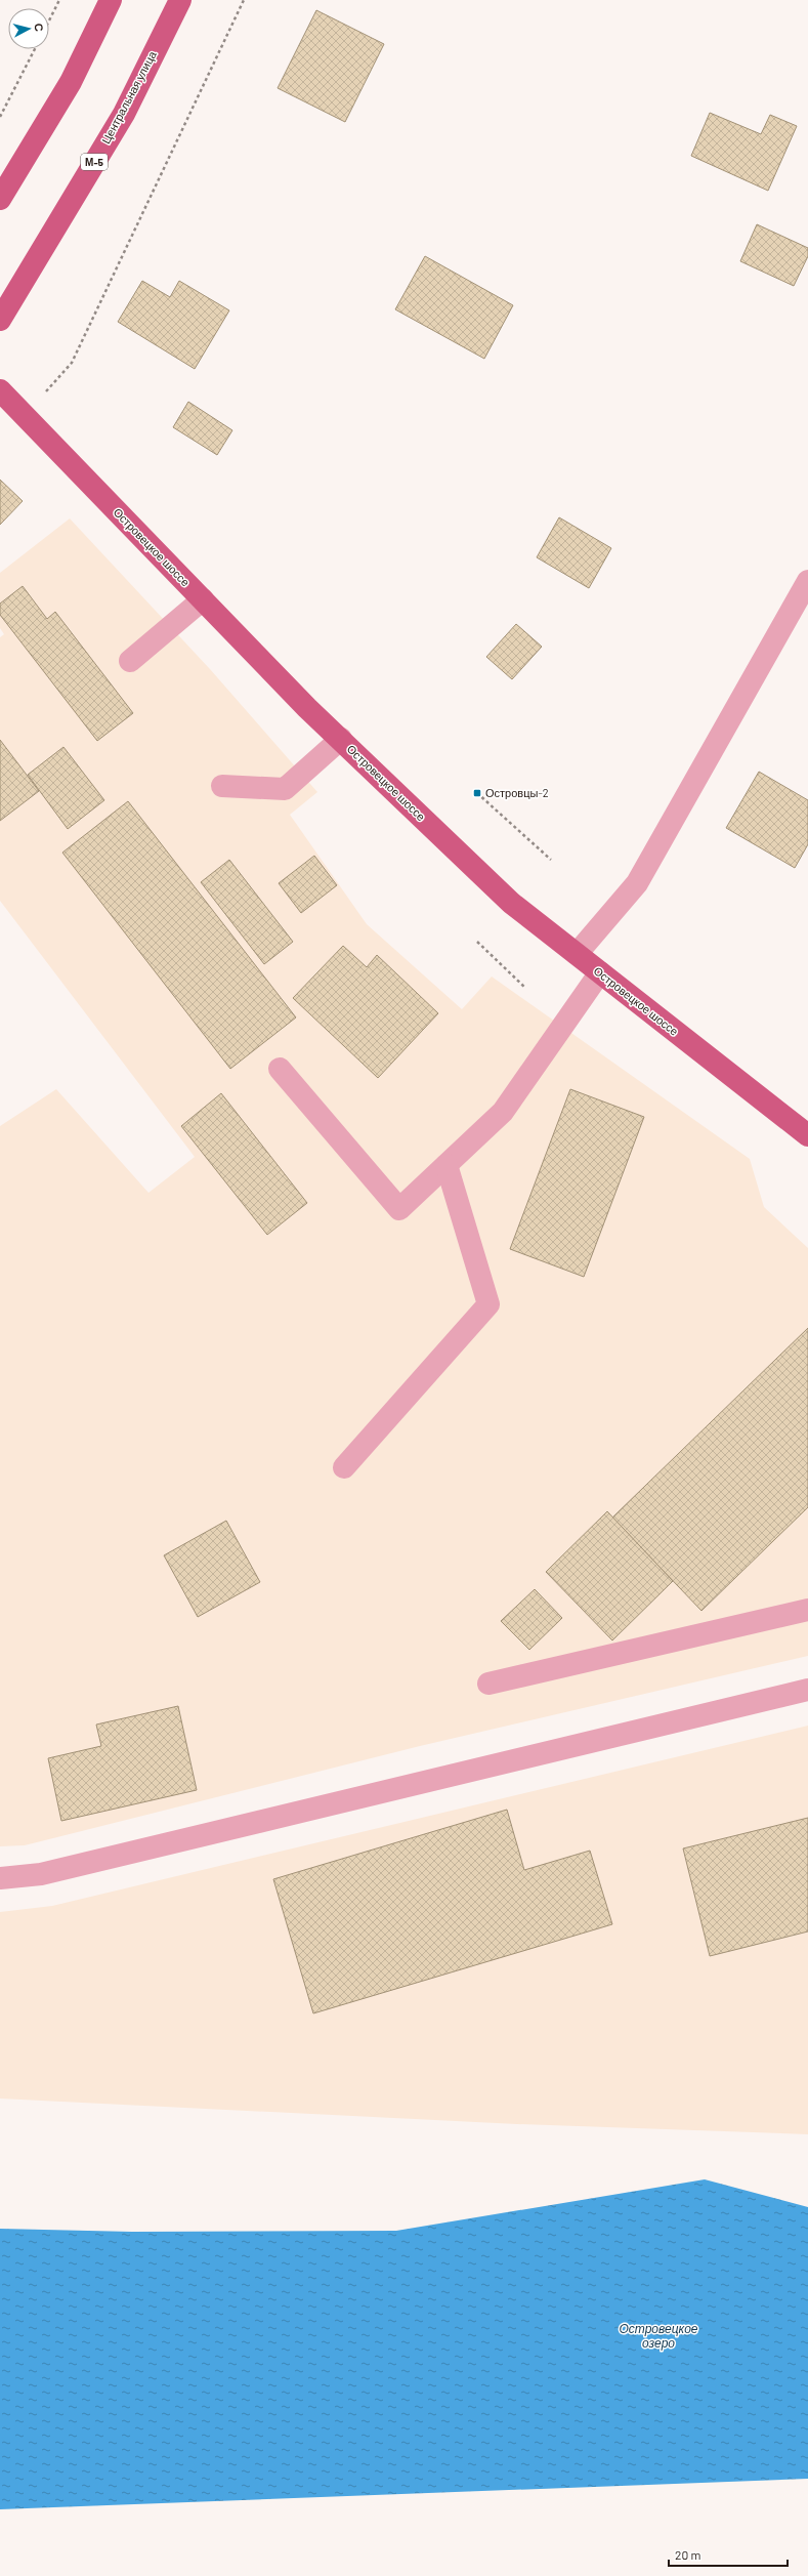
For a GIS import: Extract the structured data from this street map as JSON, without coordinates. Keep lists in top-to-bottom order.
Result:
{
  "streets": {
    "main road": ["Центральная улица", "М-5", "Островецкое шоссе"]
  },
  "water": ["Островецкое озеро"],
  "places": {
    "transit": ["Островцы-2"]
  },
  "scale_bar": "20 m",
  "north": "right"
}
